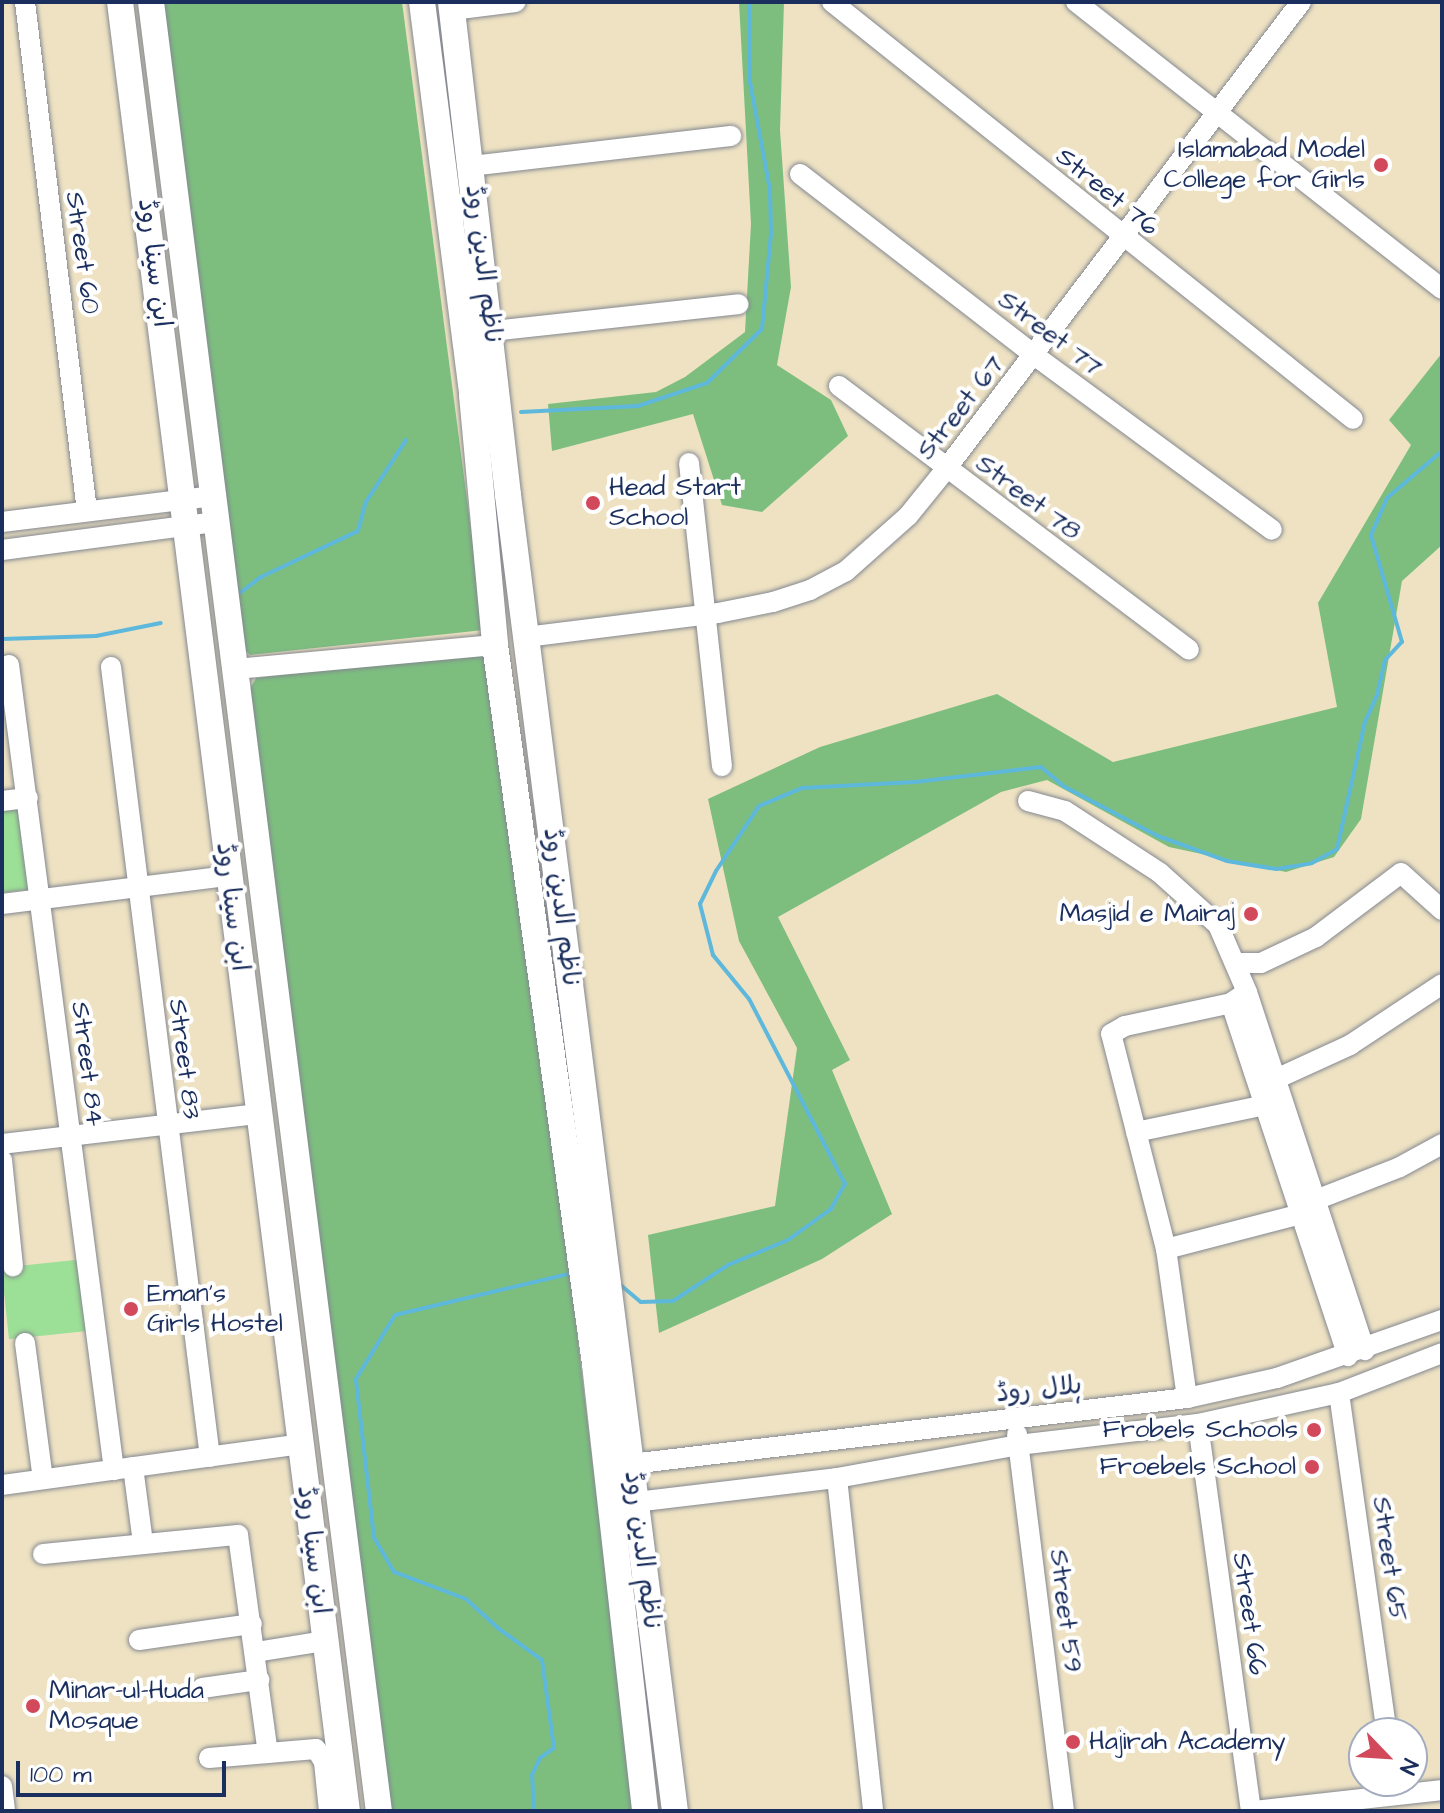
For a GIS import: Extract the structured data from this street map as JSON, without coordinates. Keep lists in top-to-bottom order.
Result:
{
  "streets": {
    "main road": ["ابن سینا روڈ", "ناظم الدین روڈ"],
    "street": [
      "Street 76",
      "Street 60",
      "Street 77",
      "Street 67",
      "Street 78",
      "Street 83",
      "Street 84",
      "ہلال روڈ",
      "Street 65",
      "Street 59",
      "Street 66"
    ]
  },
  "crossings": [
    ["Street 76", "Street 67"],
    ["ناظم الدین روڈ", "Street 67"],
    ["ناظم الدین روڈ", "ہلال روڈ"],
    ["Street 77", "Street 67"],
    ["Street 67", "Street 78"],
    ["ہلال روڈ", "Street 65"],
    ["ہلال روڈ", "Street 59"],
    ["ہلال روڈ", "Street 66"]
  ],
  "places": [
    "Islamabad Model College for Girls",
    "Head Start School",
    "Masjid e Mairaj",
    "Eman's Girls Hostel",
    "Frobels Schools",
    "Froebels School",
    "Minar-ul-Huda Mosque",
    "Hajirah Academy"
  ],
  "scale_bar": "100 m",
  "north": "bottom right"
}
